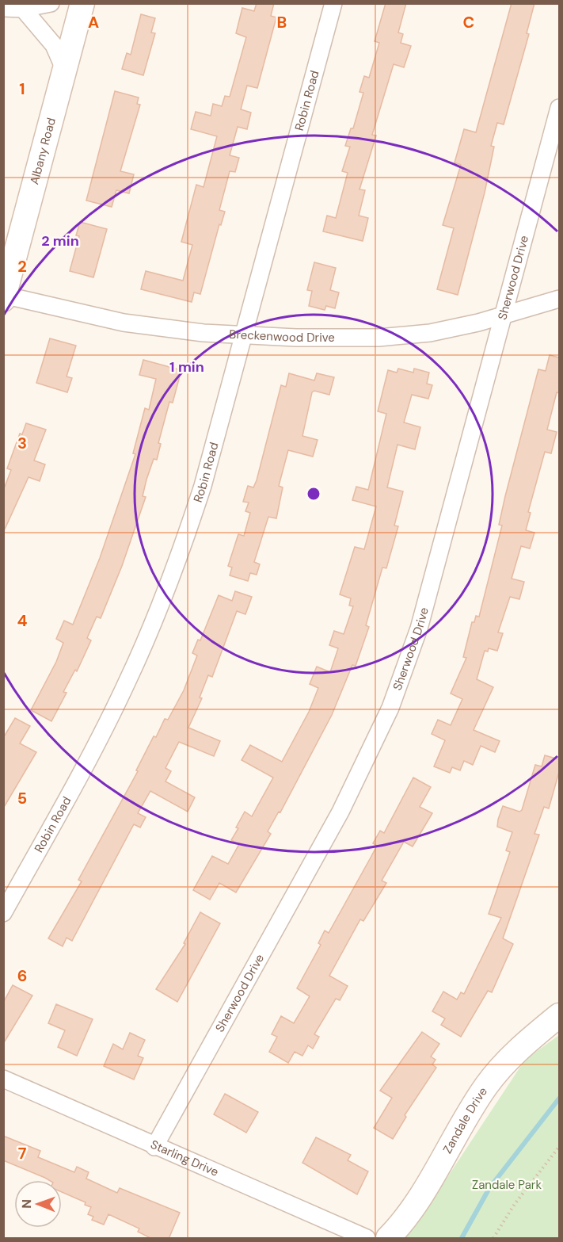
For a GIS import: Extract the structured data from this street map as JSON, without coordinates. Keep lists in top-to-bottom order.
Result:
{
  "streets": {
    "street": [
      "Robin Road",
      "Albany Road",
      "Sherwood Drive",
      "Breckenwood Drive",
      "Zandale Drive",
      "Starling Drive"
    ]
  },
  "crossings": [
    ["Robin Road", "Breckenwood Drive"],
    ["Albany Road", "Breckenwood Drive"],
    ["Sherwood Drive", "Breckenwood Drive"],
    ["Sherwood Drive", "Starling Drive"]
  ],
  "parks": ["Zandale Park"],
  "north": "left",
  "grid": {
    "columns": ["A", "B", "C"],
    "rows": [
      "1",
      "2",
      "3",
      "4",
      "5",
      "6",
      "7"
    ]
  },
  "rings": ["2 min", "1 min"]
}
